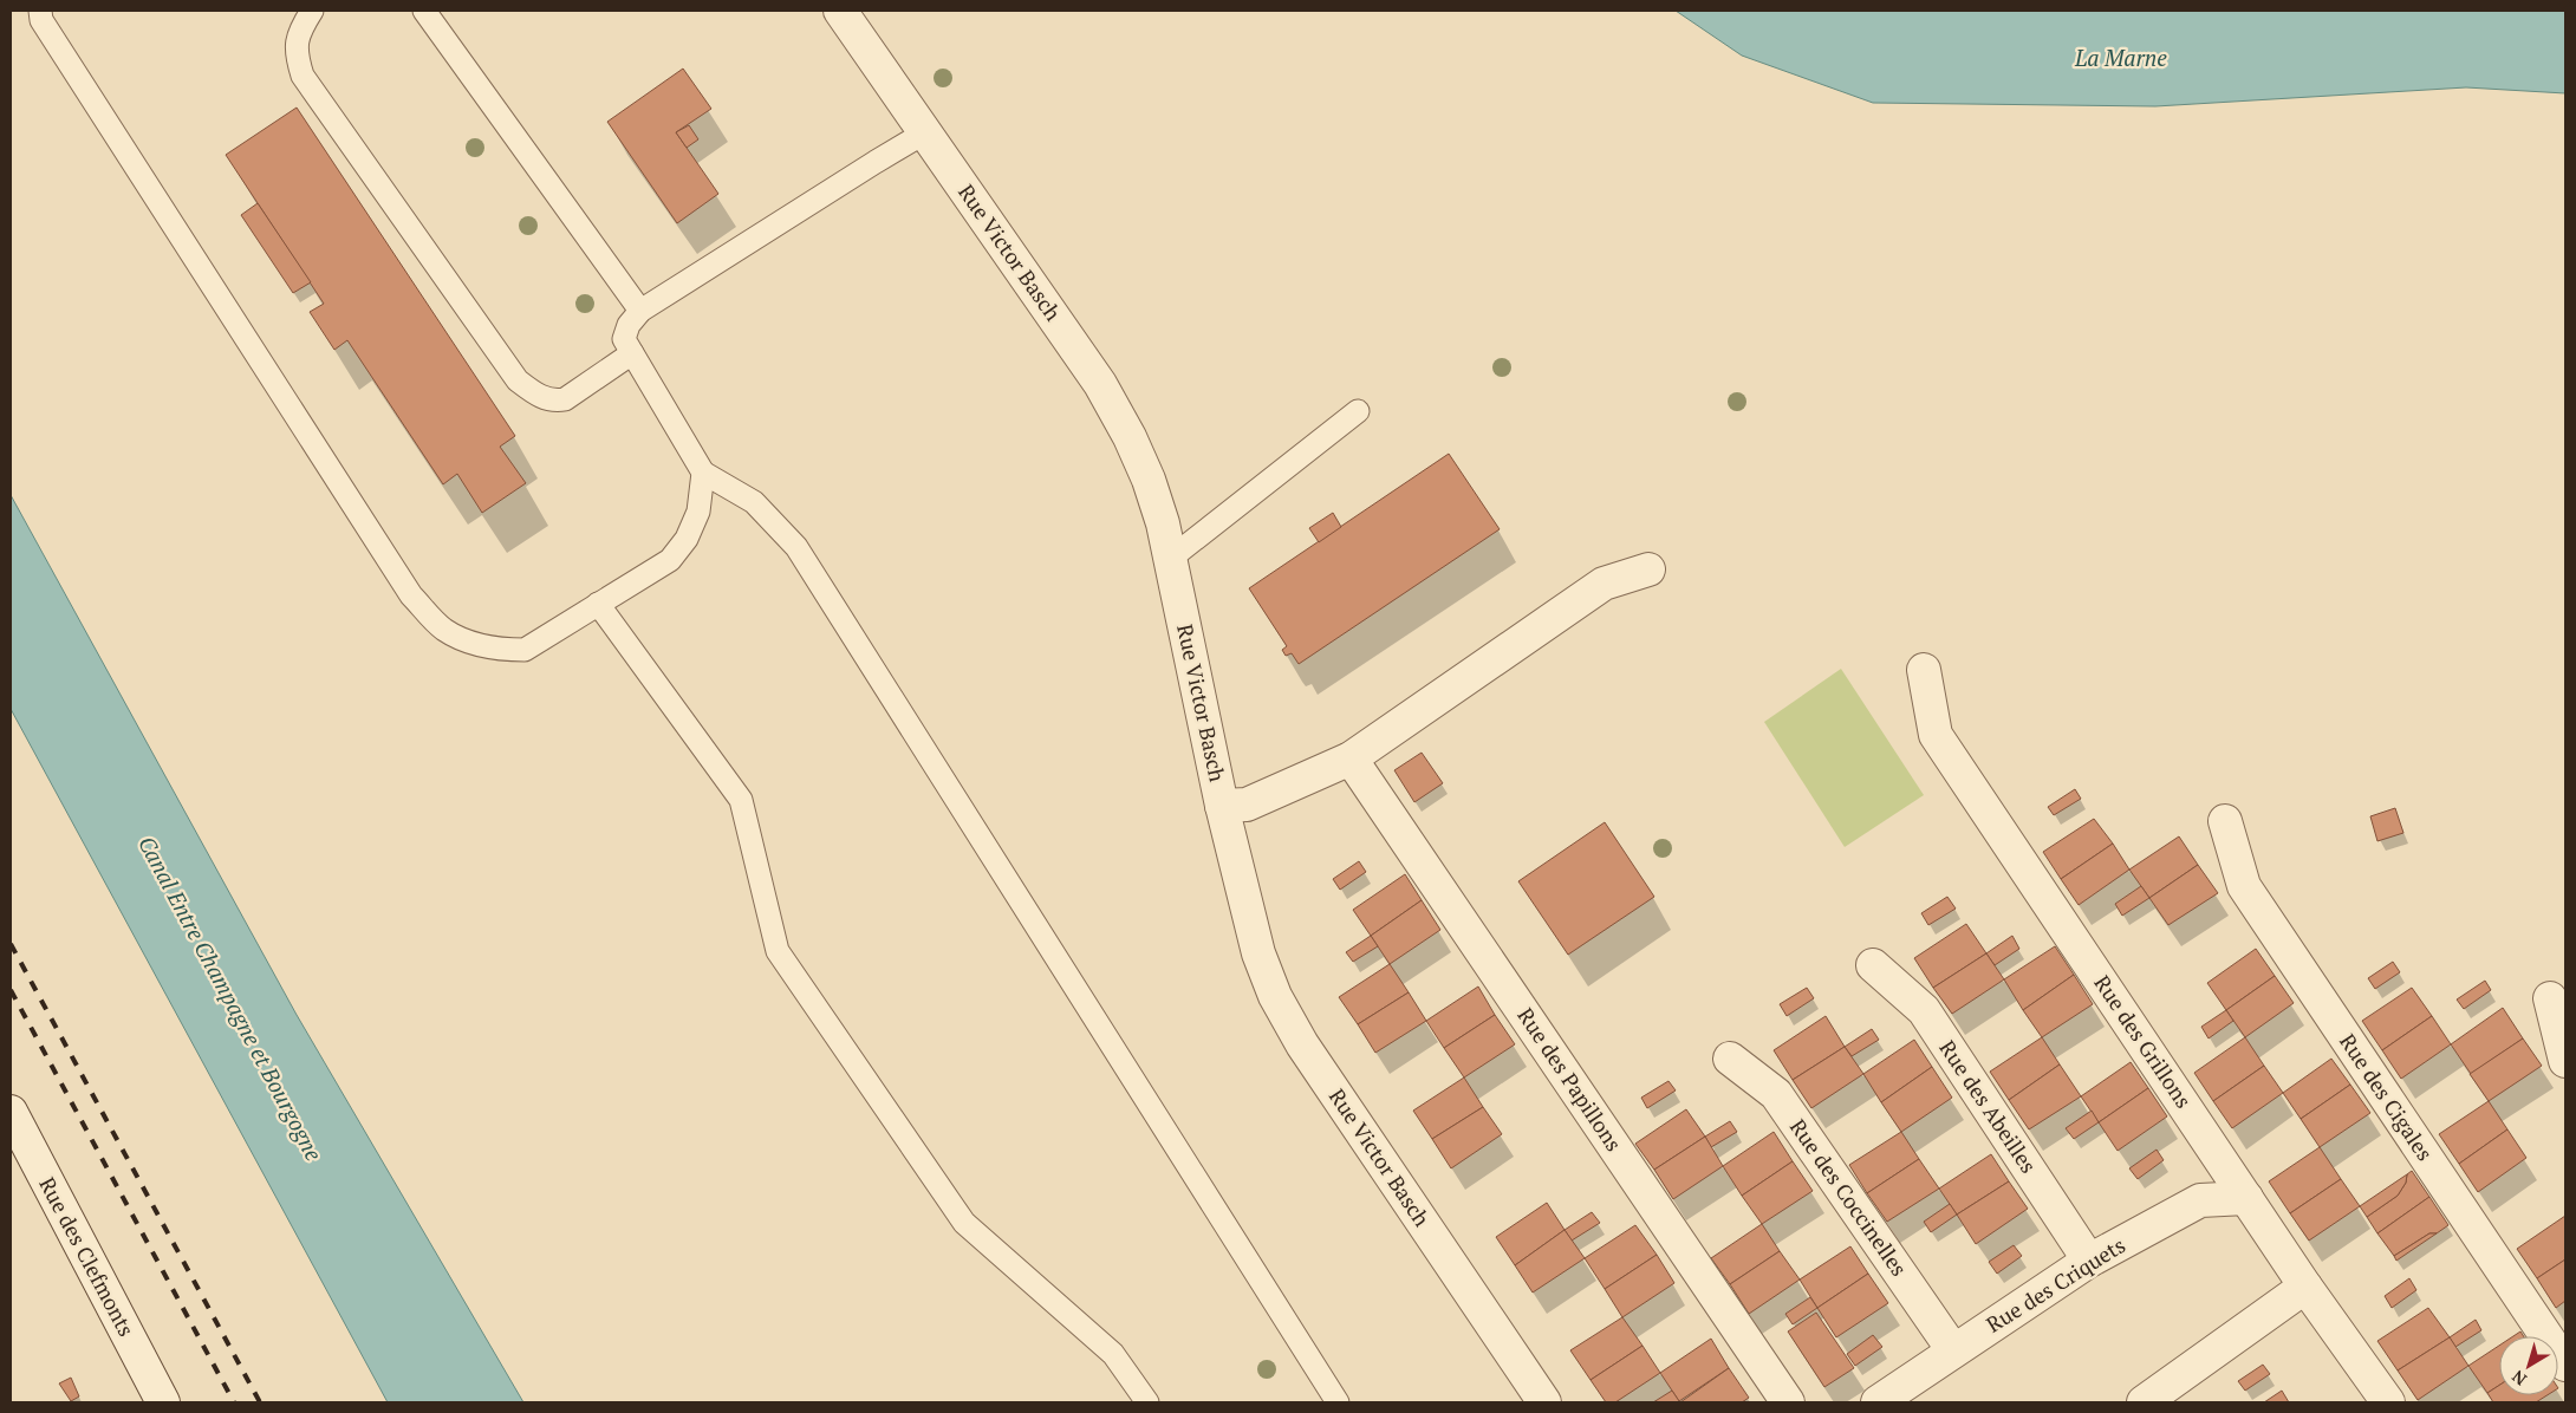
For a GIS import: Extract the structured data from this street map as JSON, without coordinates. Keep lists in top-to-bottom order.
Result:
{
  "streets": {
    "street": [
      "Rue Victor Basch",
      "Rue des Grillons",
      "Rue des Papillons",
      "Rue des Cigales",
      "Rue des Abeilles",
      "Rue des Coccinelles",
      "Rue des Clefmonts",
      "Rue des Criquets"
    ]
  },
  "crossings": [
    ["Rue des Grillons", "Rue des Criquets"],
    ["Rue des Abeilles", "Rue des Criquets"],
    ["Rue des Coccinelles", "Rue des Criquets"]
  ],
  "water": ["La Marne", "Canal Entre Champagne et Bourgogne"],
  "north": "bottom left"
}
